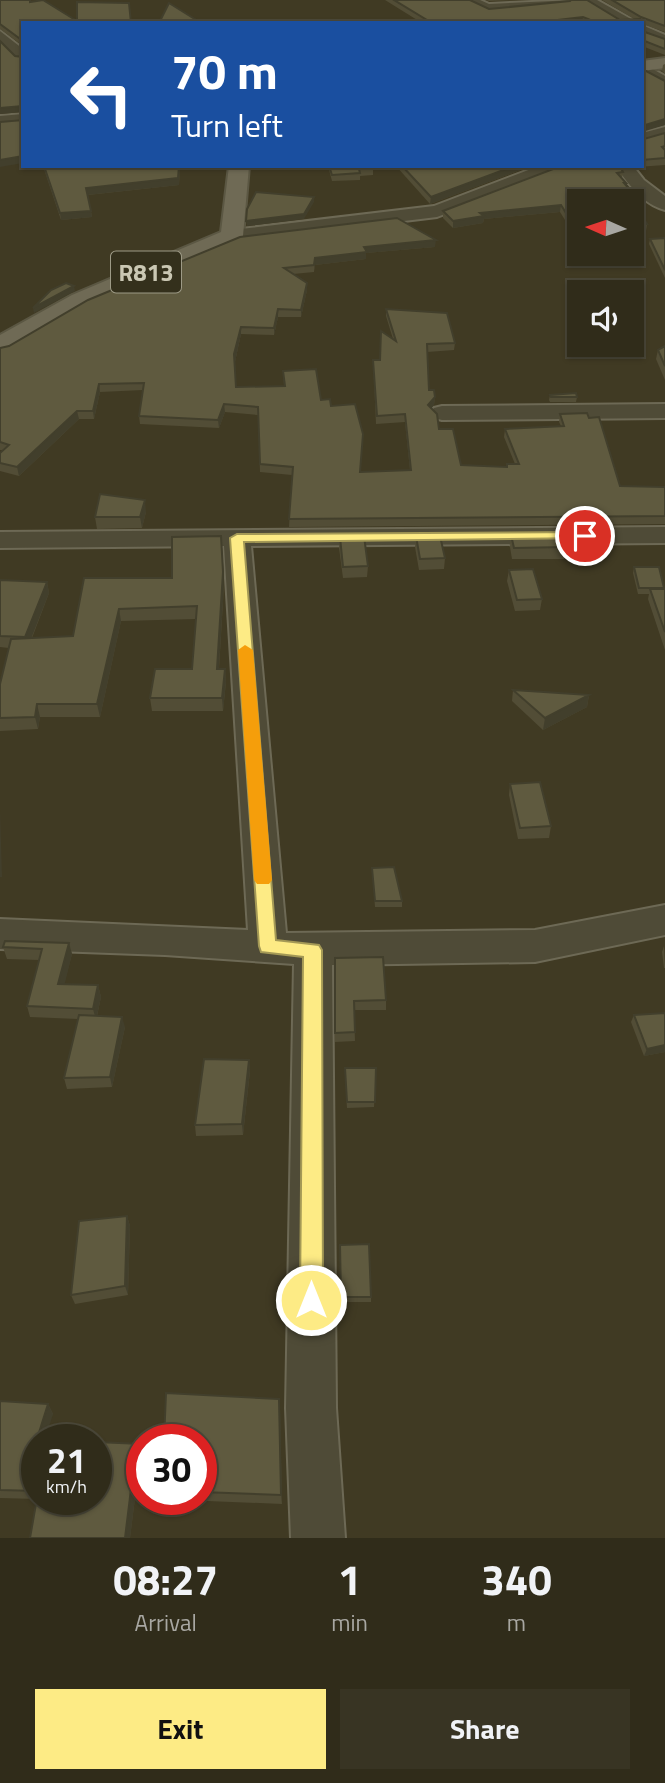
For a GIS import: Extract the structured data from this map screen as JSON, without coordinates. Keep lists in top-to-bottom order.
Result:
{
  "streets": {
    "main road": ["R813"]
  },
  "north": "left",
  "page": {
    "turn": ["70 m", "Turn left"],
    "speed": "21 km/h",
    "limit": "30",
    "eta": [
      "08:27",
      "Arrival",
      "1",
      "min",
      "340",
      "m"
    ],
    "buttons": ["Exit", "Share"]
  }
}
